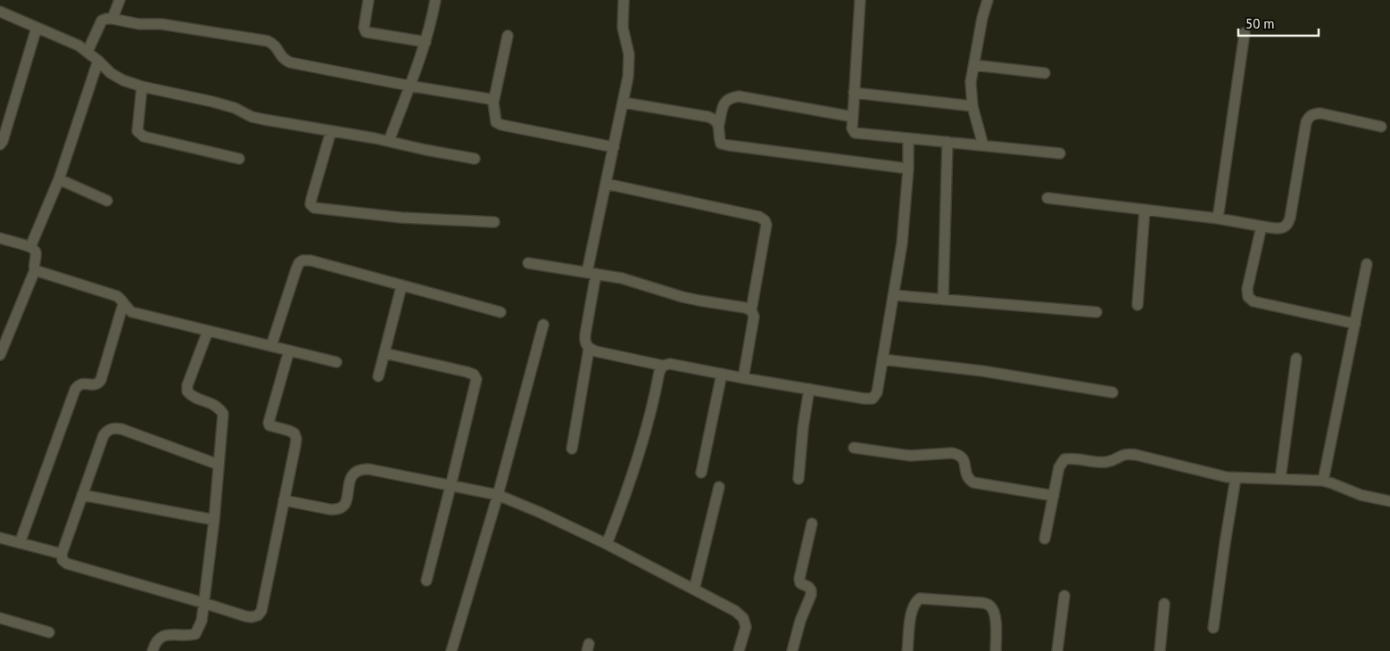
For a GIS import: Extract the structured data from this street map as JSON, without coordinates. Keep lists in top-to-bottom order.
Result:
{
  "scale_bar": "50 m"
}
